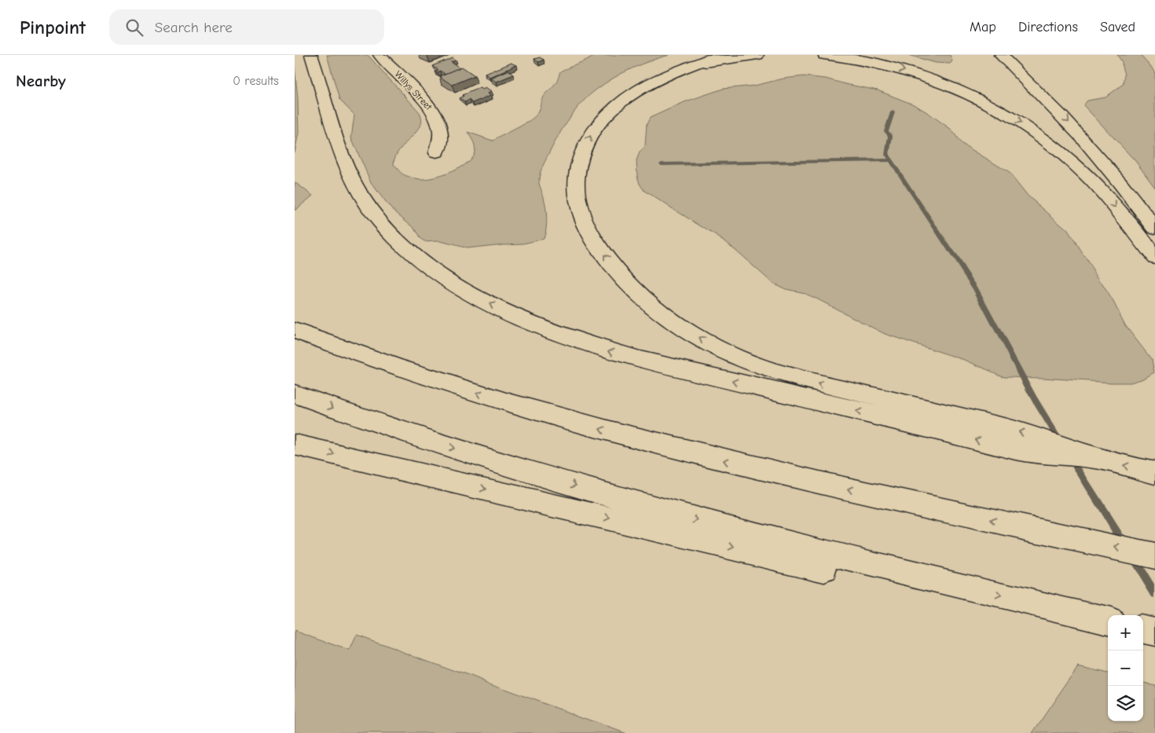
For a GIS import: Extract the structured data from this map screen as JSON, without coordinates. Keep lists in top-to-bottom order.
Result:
{
  "streets": {
    "main road": ["Willys Street"]
  },
  "page": {
    "header": "Pinpoint",
    "search": "Search here",
    "nav": ["Map", "Directions", "Saved"],
    "heading": ["Nearby", "0 results"],
    "map_buttons": ["+", "−"]
  }
}
